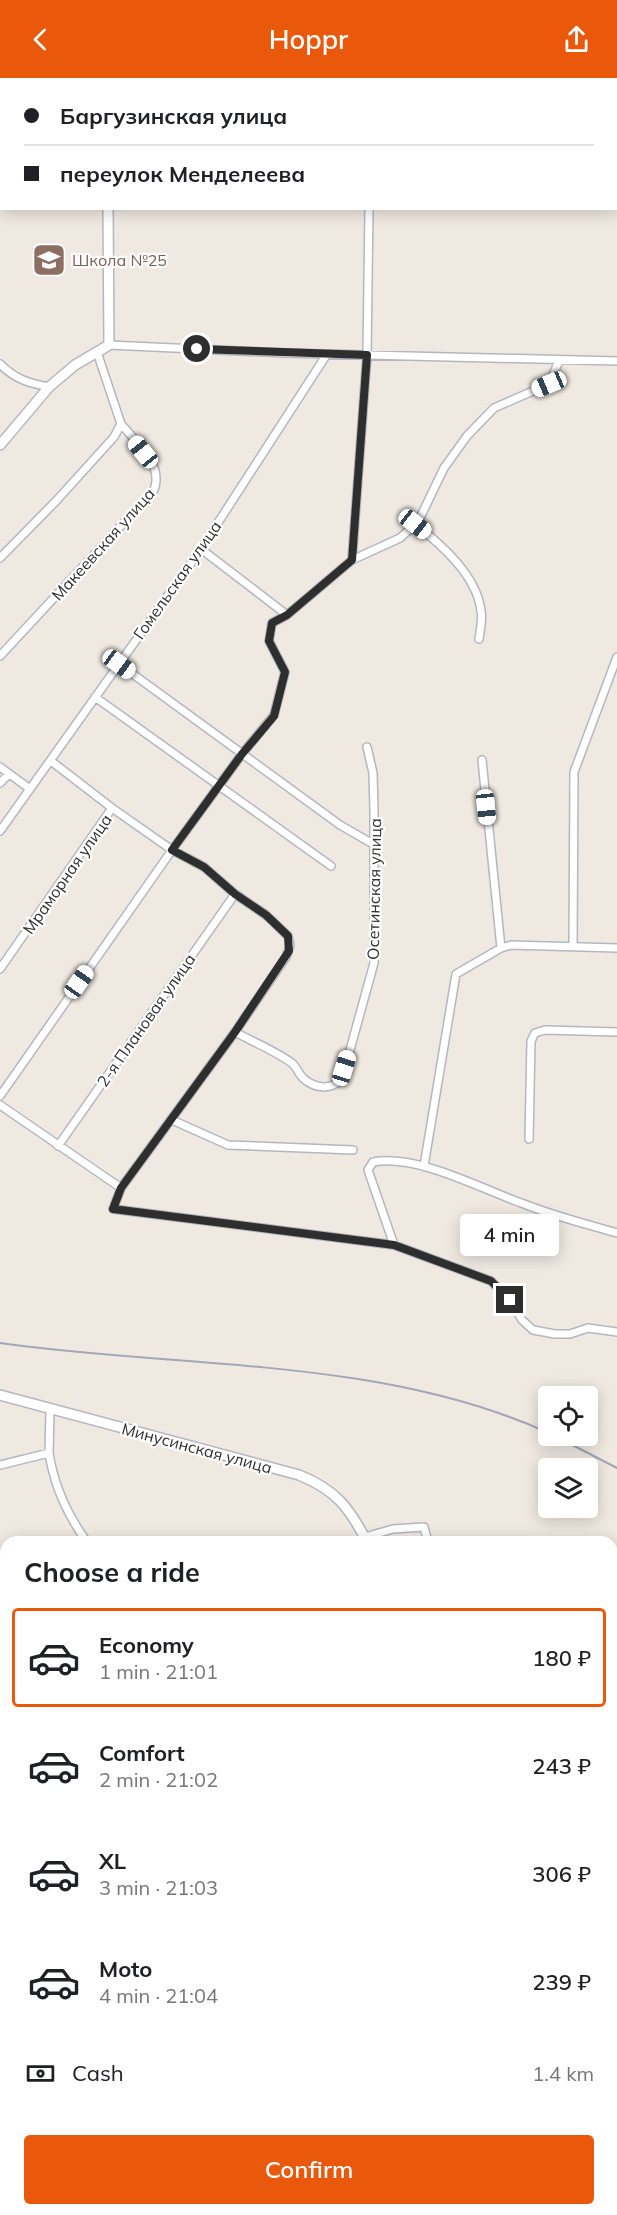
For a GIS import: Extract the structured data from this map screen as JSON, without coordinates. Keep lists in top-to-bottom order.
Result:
{
  "streets": {
    "main road": ["Минусинская улица"],
    "street": [
      "Макеевская улица",
      "Гомельская улица",
      "Мраморная улица",
      "Осетинская улица",
      "2-я Плановая улица"
    ]
  },
  "places": {
    "school or university": ["Школа №25"]
  },
  "page": {
    "header": "Hoppr",
    "banner": ["Баргузинская улица", "переулок Менделеева"],
    "bubble": "4 min",
    "heading": "Choose a ride",
    "list": [
      {
        "name": "Economy",
        "note": "1 min · 21:01",
        "value": "180 ₽"
      },
      {
        "name": "Comfort",
        "note": "2 min · 21:02",
        "value": "243 ₽"
      },
      {
        "name": "XL",
        "note": "3 min · 21:03",
        "value": "306 ₽"
      },
      {
        "name": "Moto",
        "note": "4 min · 21:04",
        "value": "239 ₽"
      }
    ],
    "pay": ["Cash", "1.4 km"],
    "buttons": "Confirm"
  }
}
